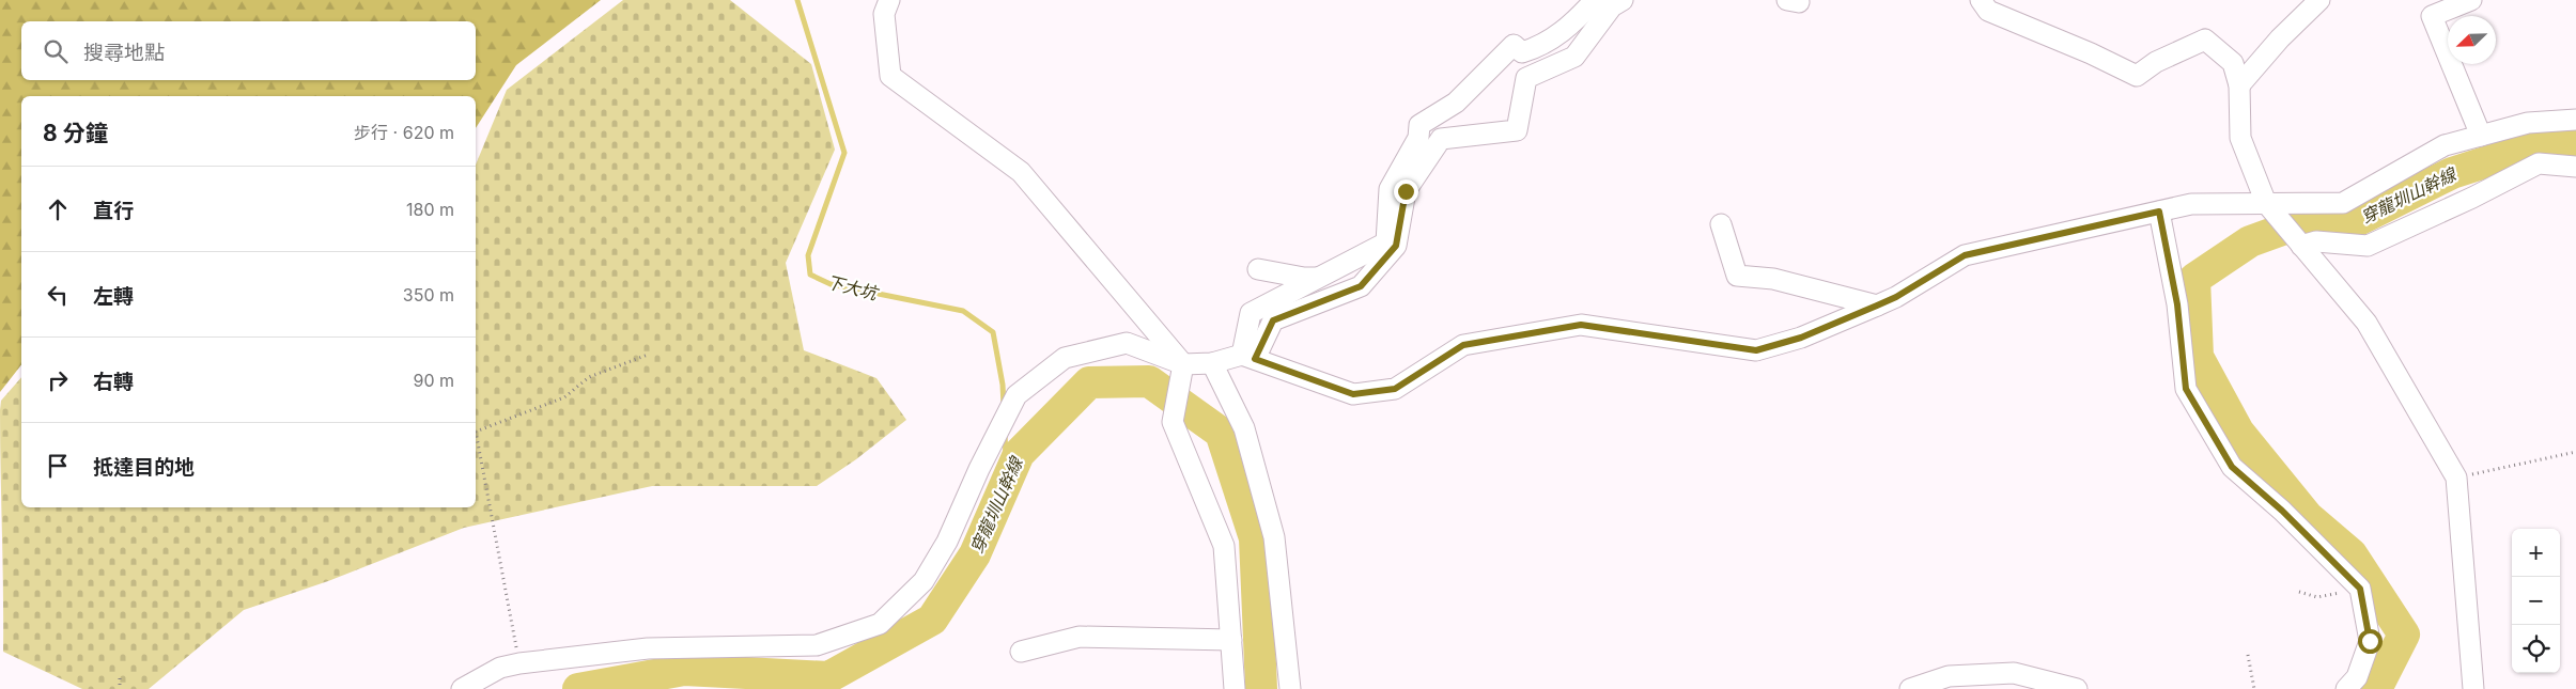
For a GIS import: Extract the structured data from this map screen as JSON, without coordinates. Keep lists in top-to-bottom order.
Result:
{
  "water": ["穿龍圳山幹線", "下大坑"],
  "north": "bottom left",
  "page": {
    "search": "搜尋地點",
    "heading": ["8 分鐘", "步行 · 620 m"],
    "list": [
      ["直行", "180 m"],
      ["左轉", "350 m"],
      ["右轉", "90 m"],
      "抵達目的地"
    ],
    "map_buttons": ["+", "−"]
  }
}
